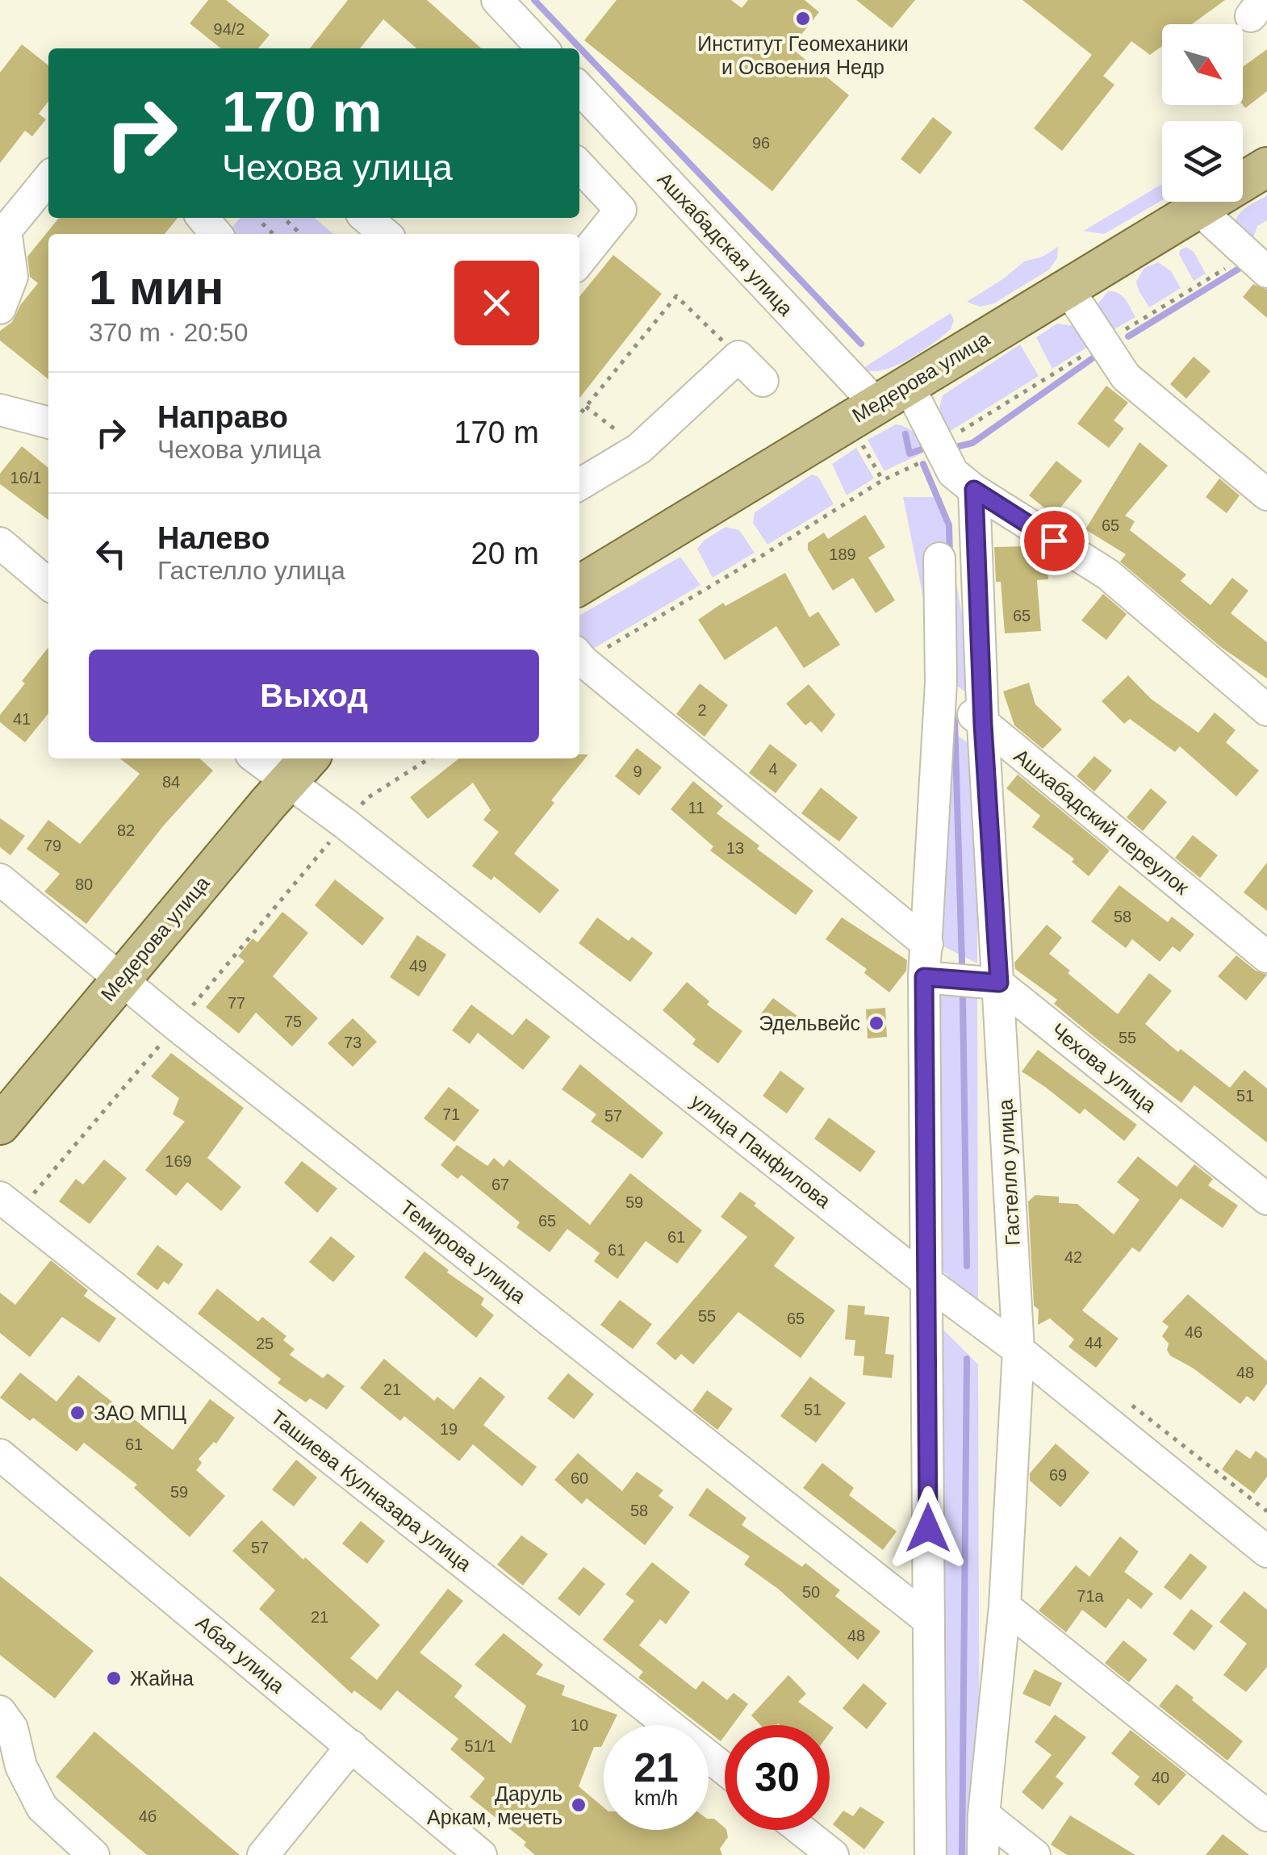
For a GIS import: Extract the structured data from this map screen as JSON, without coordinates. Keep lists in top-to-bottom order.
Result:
{
  "streets": {
    "main road": ["Медерова улица"],
    "street": [
      "Ашхабадская улица",
      "Ашхабадский переулок",
      "Чехова улица",
      "улица Панфилова",
      "Гастелло улица",
      "Темирова улица",
      "Ташиева Кулназара улица",
      "Абая улица"
    ]
  },
  "crossings": [
    ["Ашхабадская улица", "Медерова улица"],
    ["Ашхабадская улица", "Гастелло улица"],
    ["Медерова улица", "улица Панфилова"],
    ["Медерова улица", "Темирова улица"],
    ["Ашхабадский переулок", "Гастелло улица"],
    ["Чехова улица", "Гастелло улица"],
    ["улица Панфилова", "Гастелло улица"]
  ],
  "places": [
    "Институт Геомеханики и Освоения Недр",
    "Эдельвейс",
    "ЗАО МПЦ",
    "Жайна",
    "Даруль Аркам, мечеть"
  ],
  "house_numbers": [
    "94/2",
    "96",
    "16/1",
    "65",
    "189",
    "65",
    "2",
    "41",
    "4",
    "9",
    "84",
    "11",
    "82",
    "79",
    "13",
    "80",
    "58",
    "49",
    "77",
    "75",
    "55",
    "73",
    "51",
    "71",
    "57",
    "169",
    "67",
    "59",
    "65",
    "61",
    "61",
    "42",
    "55",
    "65",
    "46",
    "44",
    "25",
    "48",
    "21",
    "51",
    "19",
    "61",
    "69",
    "60",
    "59",
    "58",
    "57",
    "50",
    "71а",
    "21",
    "48",
    "10",
    "51/1",
    "40",
    "4б"
  ],
  "north": "bottom right",
  "page": {
    "turn": ["170 m", "Чехова улица"],
    "heading": ["1 мин", "370 m · 20:50"],
    "list": [
      {
        "name": "Направо",
        "note": "Чехова улица",
        "value": "170 m"
      },
      {
        "name": "Налево",
        "note": "Гастелло улица",
        "value": "20 m"
      }
    ],
    "buttons": "Выход",
    "speed": "21 km/h",
    "limit": "30"
  }
}
